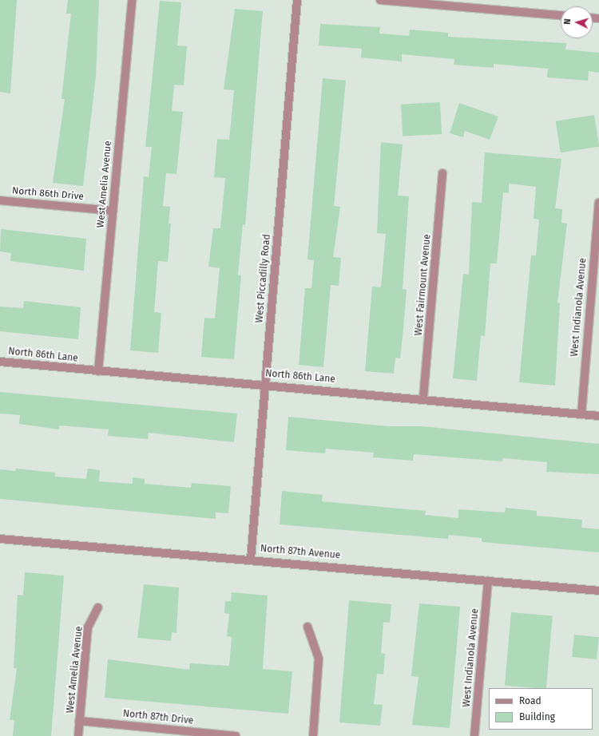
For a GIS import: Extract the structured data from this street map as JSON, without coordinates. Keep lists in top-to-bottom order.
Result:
{
  "streets": {
    "street": [
      "West Amelia Avenue",
      "North 86th Drive",
      "West Piccadilly Road",
      "West Fairmount Avenue",
      "West Indianola Avenue",
      "North 86th Lane",
      "North 87th Avenue",
      "North 87th Drive"
    ]
  },
  "crossings": [
    ["West Amelia Avenue", "North 86th Drive"],
    ["West Amelia Avenue", "North 86th Lane"],
    ["West Amelia Avenue", "North 87th Drive"],
    ["West Piccadilly Road", "North 86th Lane"],
    ["West Piccadilly Road", "North 87th Avenue"],
    ["West Fairmount Avenue", "North 86th Lane"],
    ["West Indianola Avenue", "North 86th Lane"],
    ["West Indianola Avenue", "North 87th Avenue"]
  ],
  "legend": ["Road", "Building"],
  "north": "left"
}
